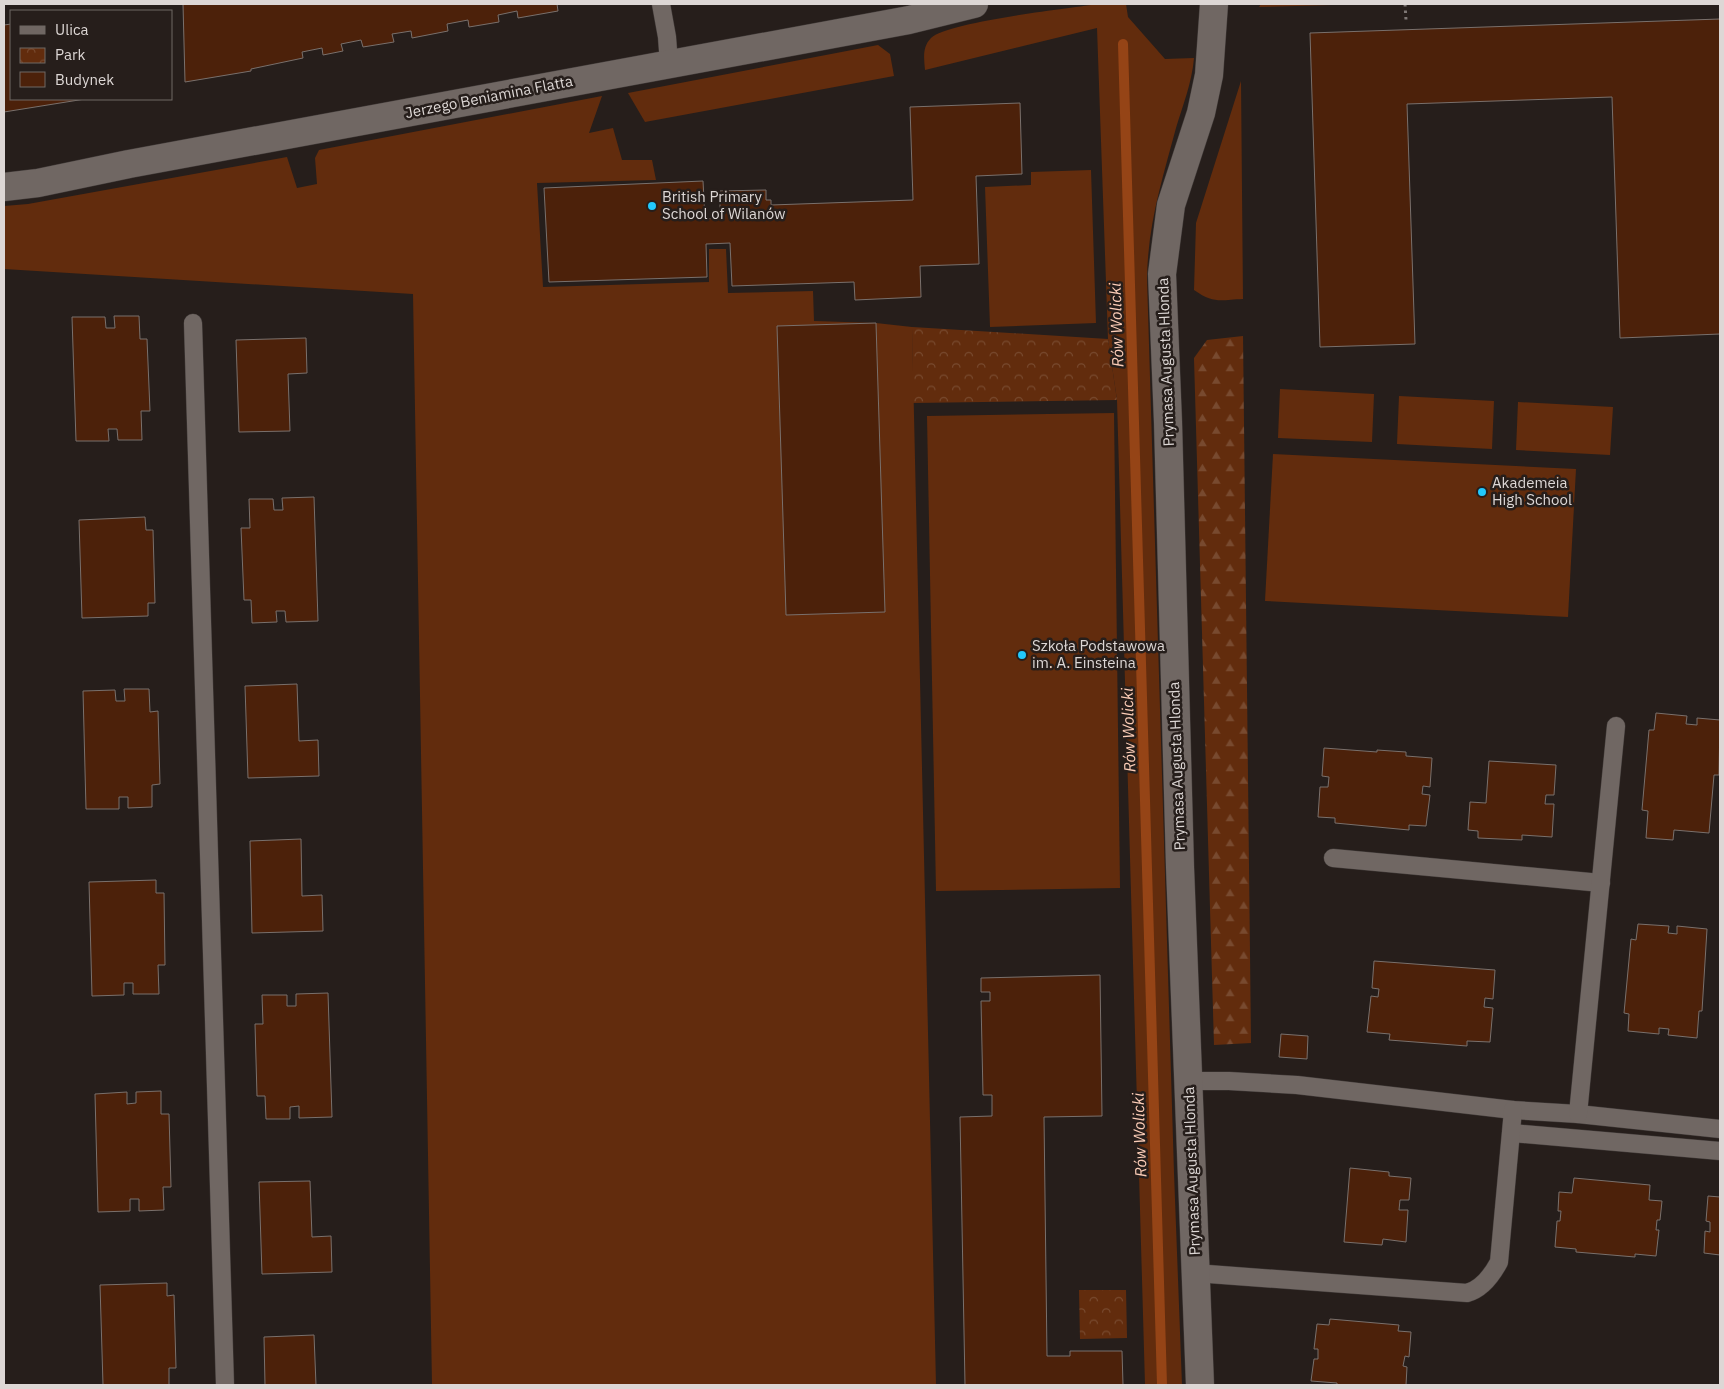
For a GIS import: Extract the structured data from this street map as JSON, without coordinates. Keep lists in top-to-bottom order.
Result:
{
  "streets": {
    "street": ["Jerzego Beniamina Flatta", "Prymasa Augusta Hlonda"]
  },
  "water": ["Rów Wolicki"],
  "places": ["British Primary School of Wilanów", "Akademeia High School", "Szkoła Podstawowa im. A. Einsteina"],
  "legend": ["Ulica", "Park", "Budynek"]
}
